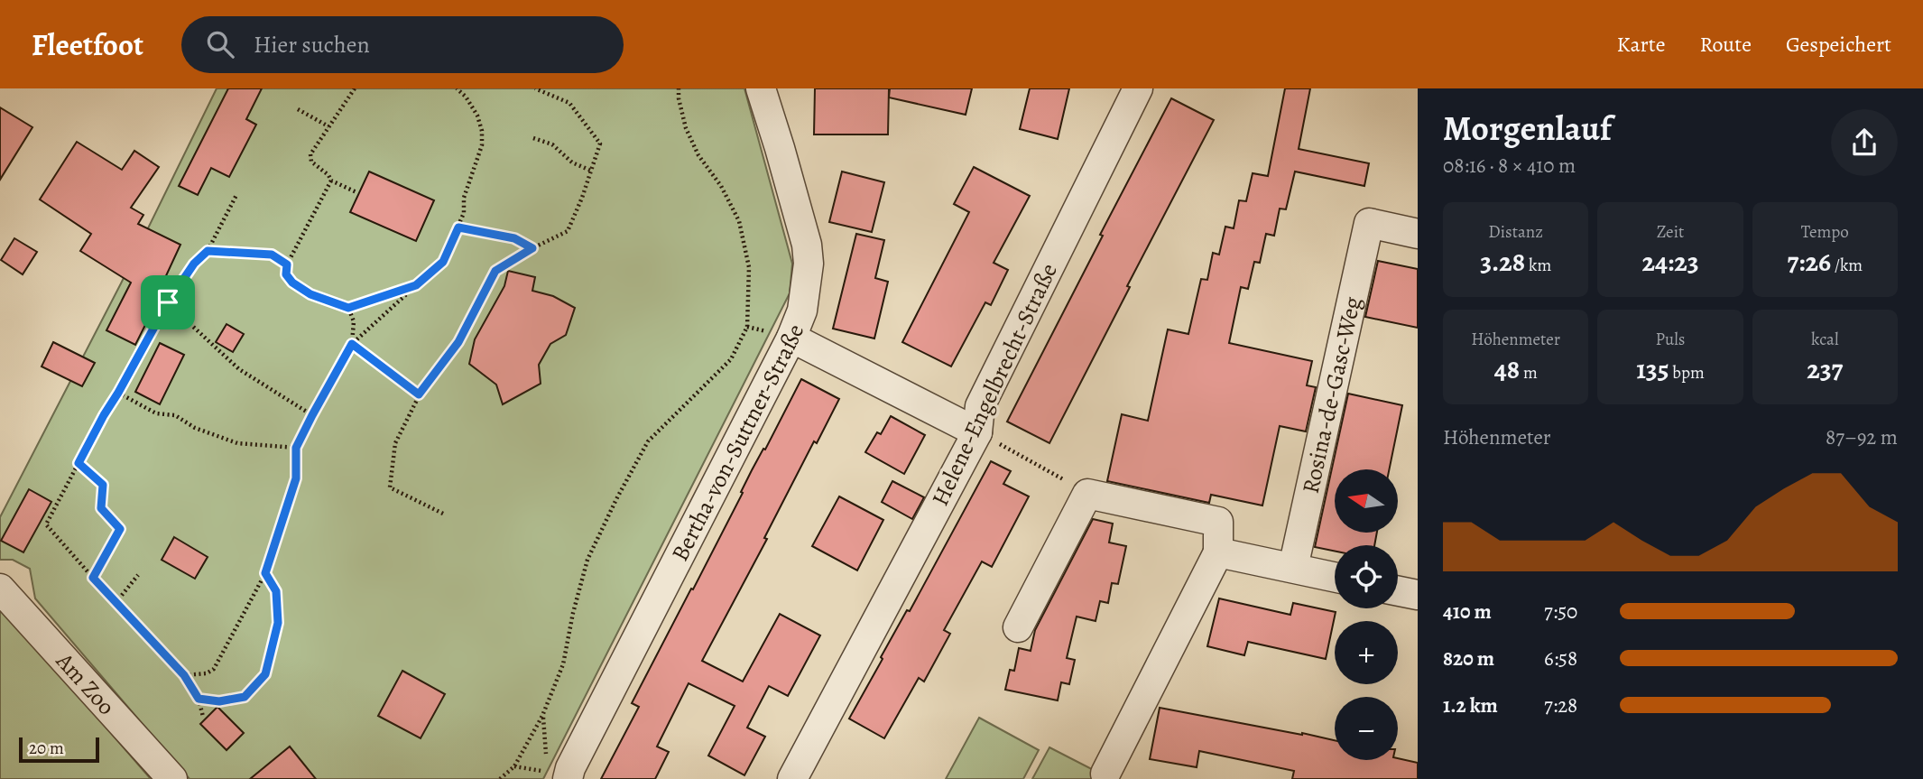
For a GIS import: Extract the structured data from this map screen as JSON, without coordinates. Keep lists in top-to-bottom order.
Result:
{
  "streets": {
    "street": [
      "Helene-Engelbrecht-Straße",
      "Rosina-de-Gasc-Weg",
      "Bertha-von-Suttner-Straße",
      "Am Zoo"
    ]
  },
  "scale_bar": "20 m",
  "north": "left",
  "page": {
    "header": "Fleetfoot",
    "search": "Hier suchen",
    "nav": ["Karte", "Route", "Gespeichert"],
    "heading": ["Morgenlauf", "08:16 · 8 × 410 m"],
    "stats": [
      ["Distanz", "3.28 km"],
      ["Zeit", "24:23"],
      ["Tempo", "7:26 /km"],
      ["Höhenmeter", "48 m"],
      ["Puls", "135 bpm"],
      ["kcal", "237"]
    ],
    "chart": ["Höhenmeter", "87–92 m"],
    "map_buttons": ["+", "−"],
    "list": [
      {
        "name": "410 m",
        "note": "7:50"
      },
      {
        "name": "820 m",
        "note": "6:58"
      },
      {
        "name": "1.2 km",
        "note": "7:28"
      }
    ],
    "scale": "20 m"
  }
}
